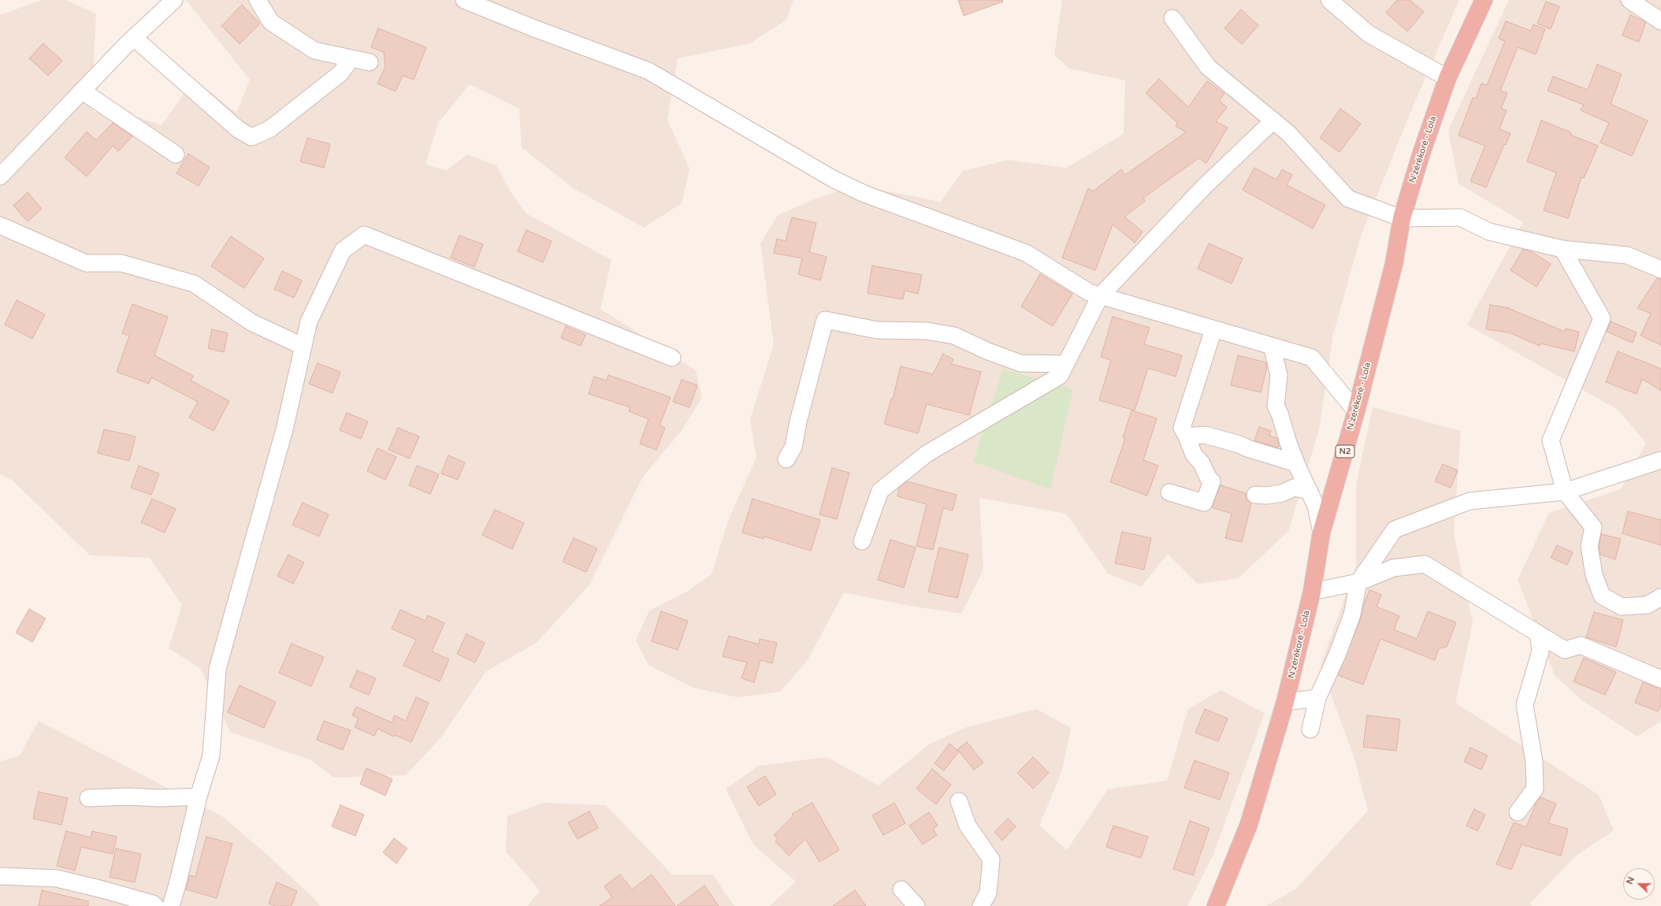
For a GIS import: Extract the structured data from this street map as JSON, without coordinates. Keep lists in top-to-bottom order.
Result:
{
  "streets": {
    "highway": ["N'zérékoré - Lola", "N2"]
  },
  "north": "left"
}
